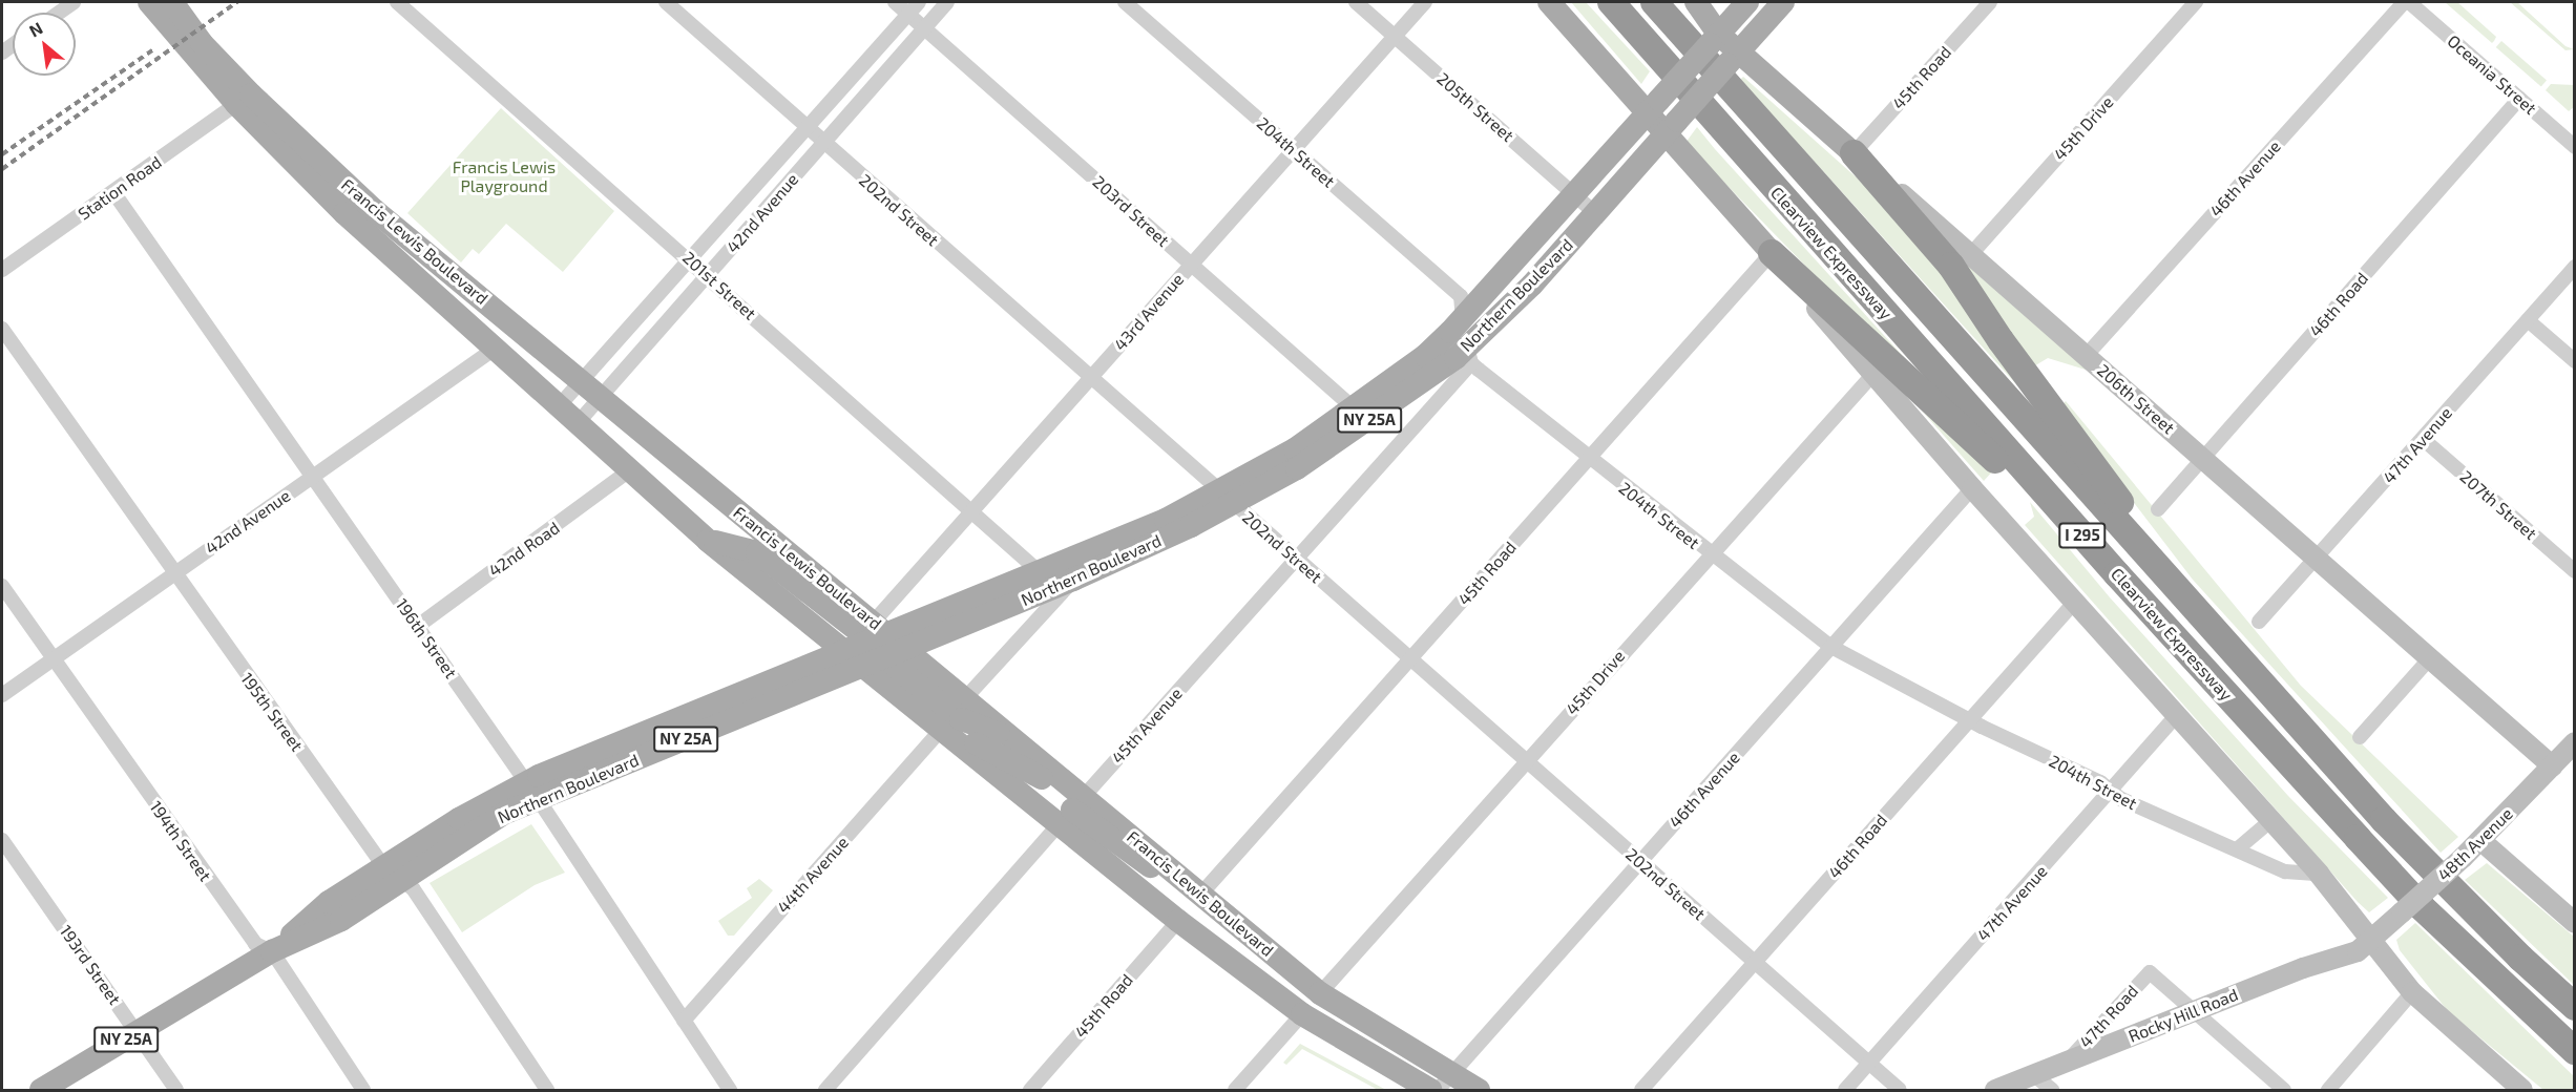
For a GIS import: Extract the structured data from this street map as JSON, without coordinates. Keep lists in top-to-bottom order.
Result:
{
  "streets": {
    "highway": ["Clearview Expressway", "I 295"],
    "main road": [
      "Francis Lewis Boulevard",
      "Northern Boulevard",
      "206th Street",
      "NY 25A"
    ],
    "street": [
      "Oceania Street",
      "45th Road",
      "205th Street",
      "45th Drive",
      "204th Street",
      "46th Avenue",
      "Station Road",
      "202nd Street",
      "203rd Street",
      "42nd Avenue",
      "201st Street",
      "46th Road",
      "43rd Avenue",
      "47th Avenue",
      "207th Street",
      "42nd Road",
      "196th Street",
      "195th Street",
      "45th Avenue",
      "194th Street",
      "48th Avenue",
      "44th Avenue",
      "193rd Street",
      "Rocky Hill Road",
      "47th Road"
    ]
  },
  "crossings": [
    ["Oceania Street", "46th Road"],
    ["45th Road", "204th Street"],
    ["45th Road", "202nd Street"],
    ["45th Road", "Francis Lewis Boulevard"],
    ["45th Road", "206th Street"],
    ["205th Street", "Northern Boulevard"],
    ["205th Street", "43rd Avenue"],
    ["45th Drive", "204th Street"],
    ["45th Drive", "202nd Street"],
    ["45th Drive", "Francis Lewis Boulevard"],
    ["45th Drive", "206th Street"],
    ["204th Street", "46th Avenue"],
    ["204th Street", "Northern Boulevard"],
    ["204th Street", "46th Road"],
    ["204th Street", "43rd Avenue"],
    ["204th Street", "47th Avenue"],
    ["204th Street", "45th Avenue"],
    ["46th Avenue", "202nd Street"],
    ["46th Avenue", "Francis Lewis Boulevard"],
    ["46th Avenue", "206th Street"],
    ["Station Road", "Francis Lewis Boulevard"],
    ["Station Road", "196th Street"],
    ["202nd Street", "42nd Avenue"],
    ["202nd Street", "Northern Boulevard"],
    ["202nd Street", "46th Road"],
    ["202nd Street", "43rd Avenue"],
    ["202nd Street", "47th Avenue"],
    ["202nd Street", "45th Avenue"],
    ["203rd Street", "42nd Avenue"],
    ["203rd Street", "Northern Boulevard"],
    ["203rd Street", "43rd Avenue"],
    ["42nd Avenue", "Francis Lewis Boulevard"],
    ["42nd Avenue", "201st Street"],
    ["42nd Avenue", "196th Street"],
    ["42nd Avenue", "195th Street"],
    ["42nd Avenue", "194th Street"],
    ["Francis Lewis Boulevard", "Northern Boulevard"],
    ["Francis Lewis Boulevard", "43rd Avenue"],
    ["Francis Lewis Boulevard", "42nd Road"],
    ["Francis Lewis Boulevard", "45th Avenue"],
    ["Francis Lewis Boulevard", "44th Avenue"],
    ["201st Street", "Northern Boulevard"],
    ["201st Street", "43rd Avenue"],
    ["Northern Boulevard", "43rd Avenue"],
    ["Northern Boulevard", "206th Street"],
    ["Northern Boulevard", "196th Street"],
    ["Northern Boulevard", "195th Street"],
    ["Northern Boulevard", "45th Avenue"],
    ["Northern Boulevard", "194th Street"],
    ["Northern Boulevard", "193rd Street"],
    ["46th Road", "206th Street"],
    ["206th Street", "47th Avenue"],
    ["206th Street", "48th Avenue"],
    ["47th Avenue", "207th Street"],
    ["42nd Road", "196th Street"],
    ["196th Street", "44th Avenue"],
    ["48th Avenue", "Rocky Hill Road"],
    ["Rocky Hill Road", "47th Road"]
  ],
  "parks": ["Francis Lewis Playground"],
  "north": "top left"
}
